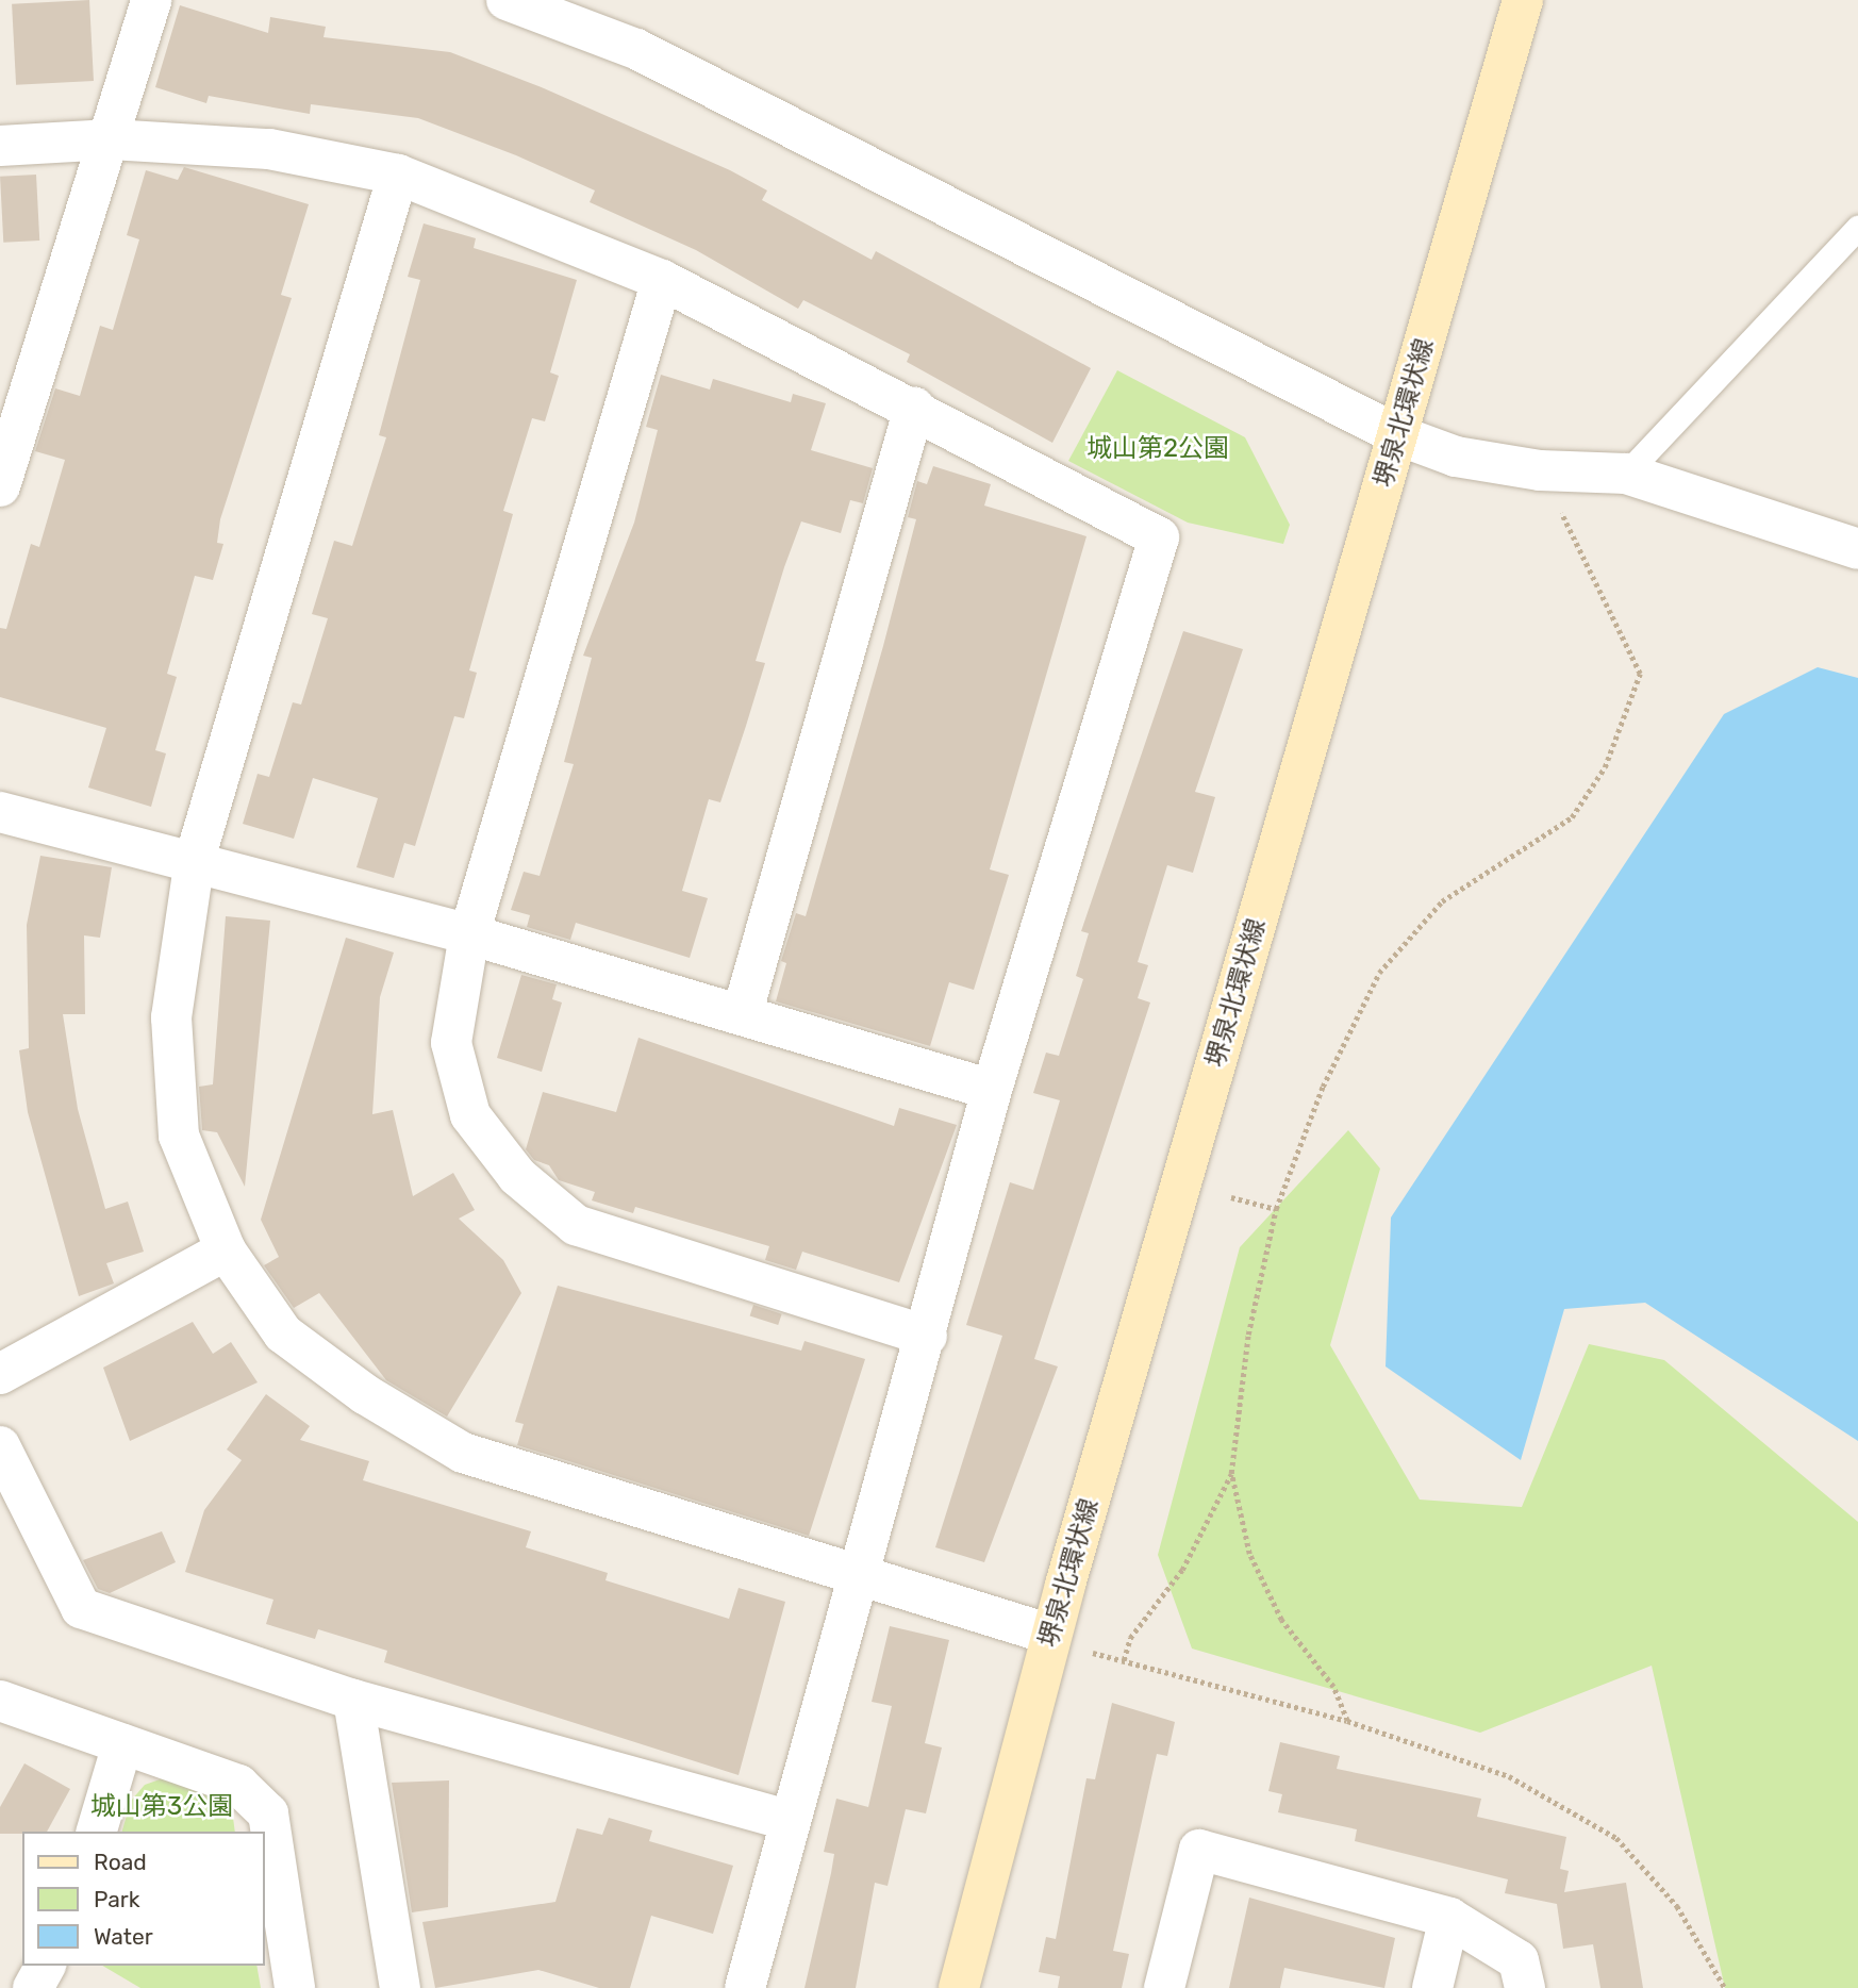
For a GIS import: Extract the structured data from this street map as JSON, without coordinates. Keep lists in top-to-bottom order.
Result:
{
  "streets": {
    "main road": ["堺泉北環状線"]
  },
  "parks": ["城山第2公園", "城山第3公園"],
  "legend": ["Road", "Park", "Water"]
}
